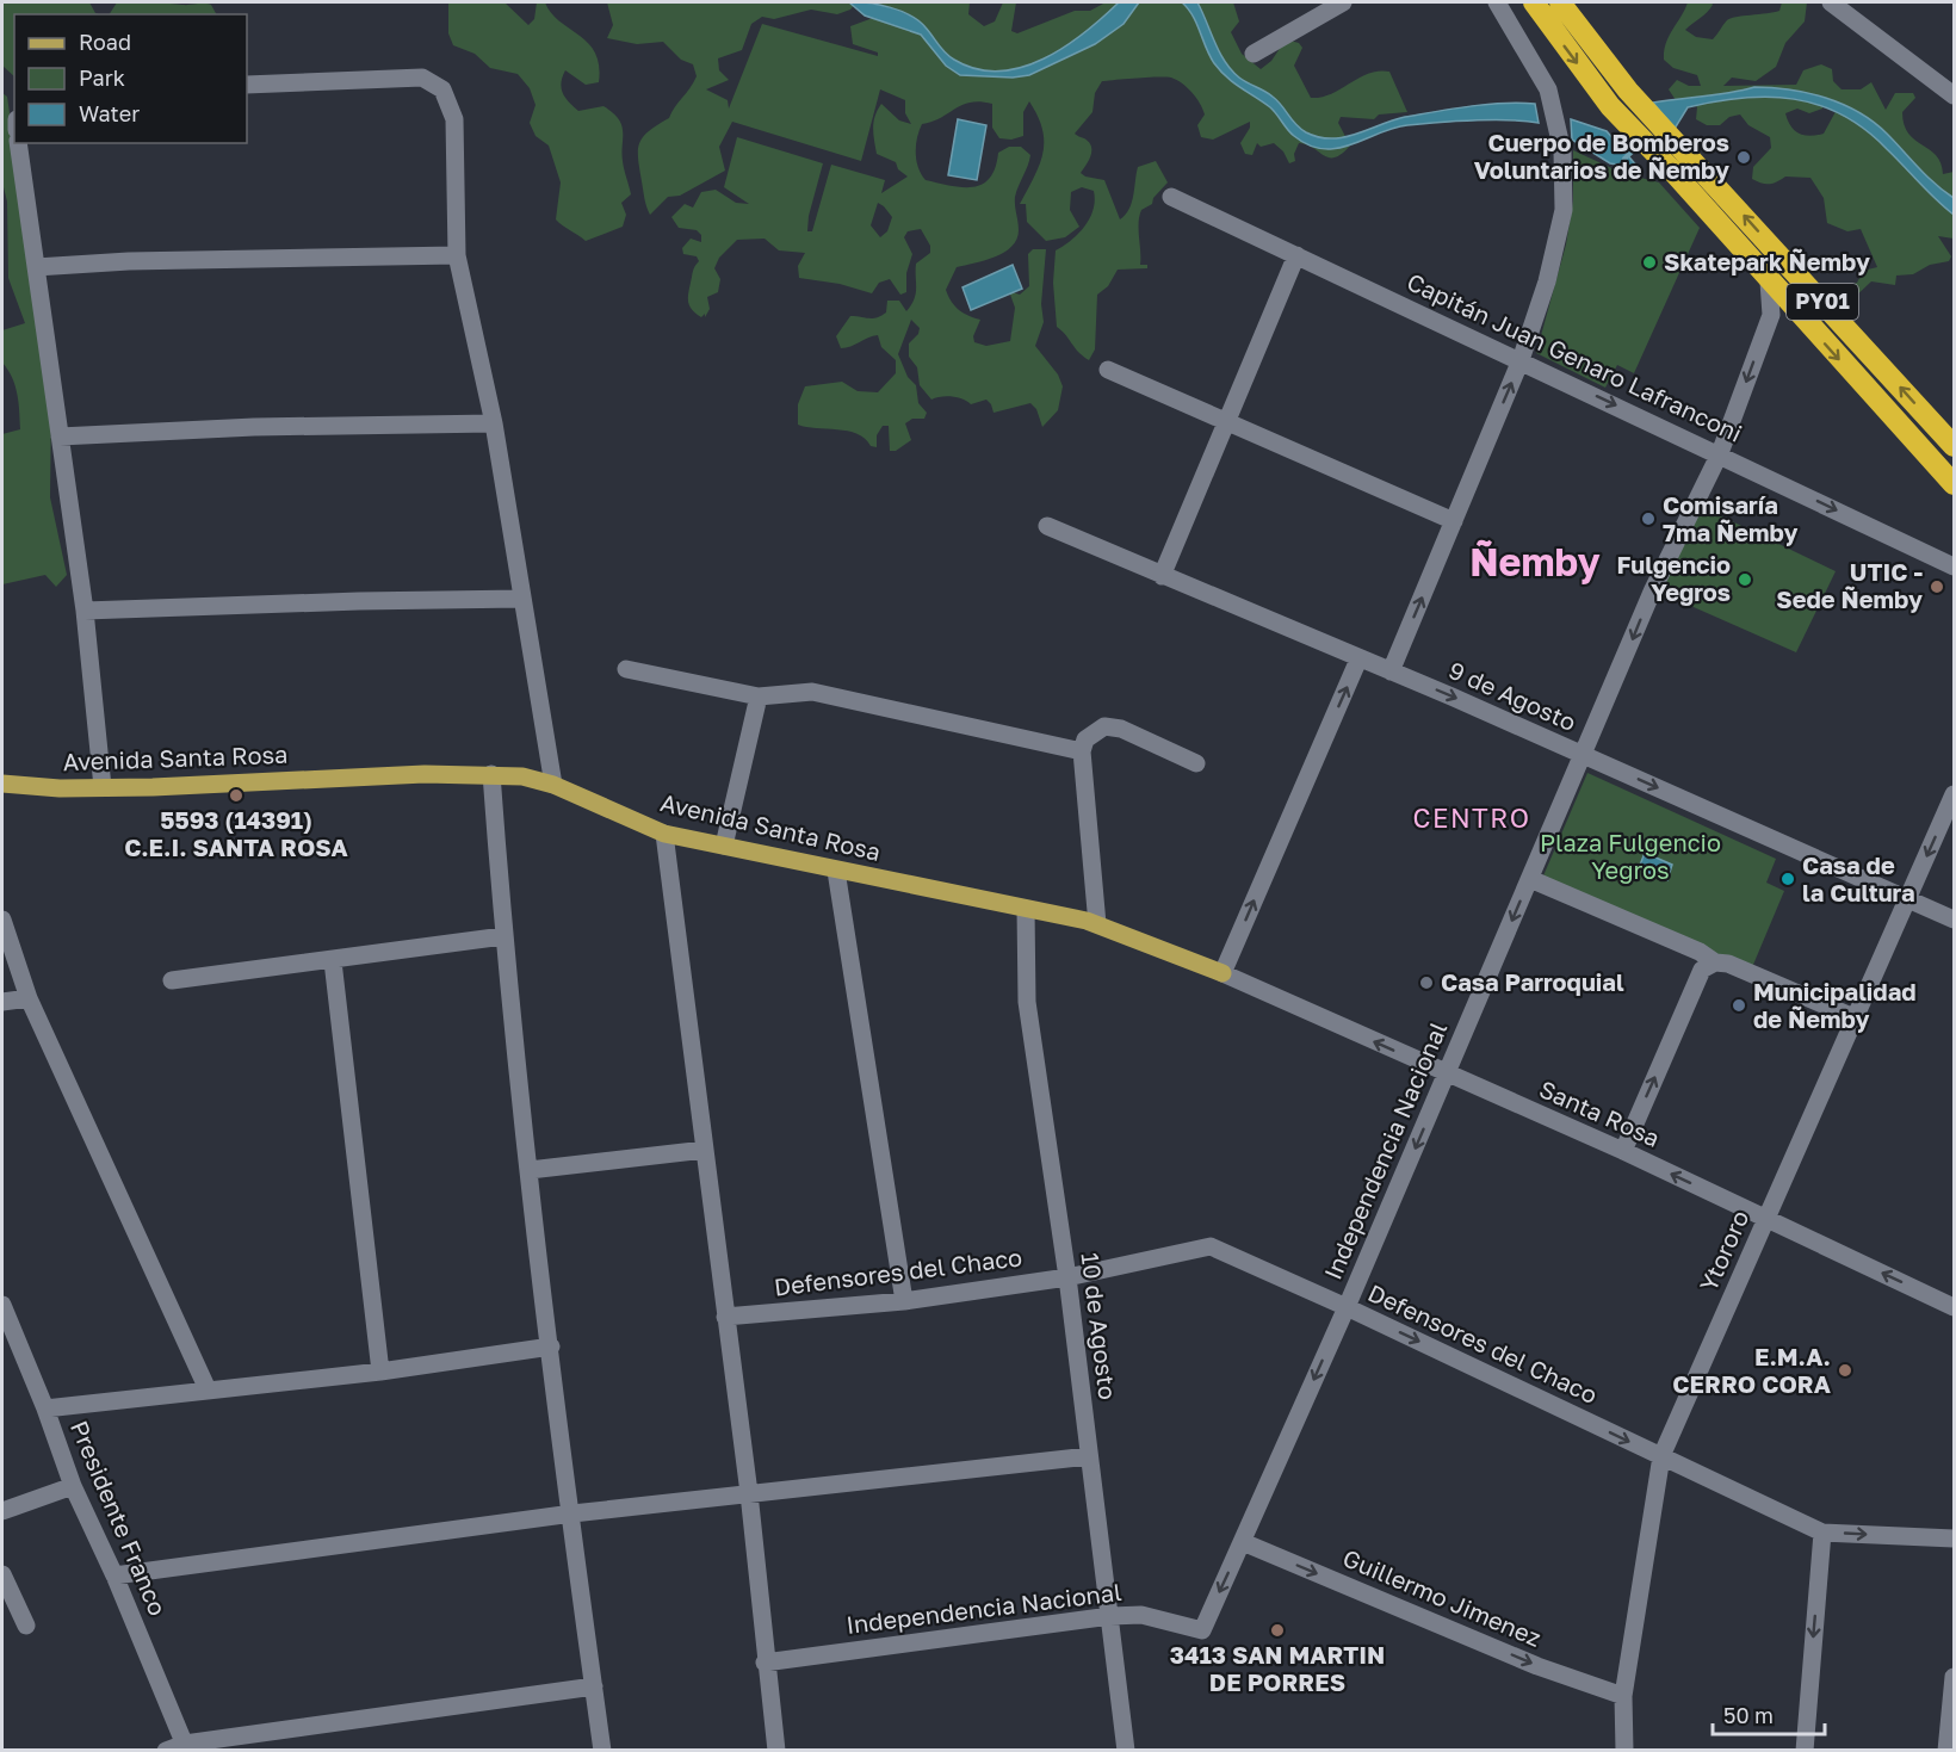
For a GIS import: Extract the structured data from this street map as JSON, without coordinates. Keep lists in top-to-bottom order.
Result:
{
  "streets": {
    "highway": ["PY01"],
    "main road": ["Avenida Santa Rosa"],
    "street": [
      "Capitán Juan Genaro Lafranconi",
      "9 de Agosto",
      "Santa Rosa",
      "Independencia Nacional",
      "Ytororo",
      "Defensores del Chaco",
      "10 de Agosto",
      "Presidente Franco",
      "Guillermo Jimenez"
    ]
  },
  "crossings": [
    ["PY01", "Independencia Nacional"],
    ["Capitán Juan Genaro Lafranconi", "Independencia Nacional"],
    ["9 de Agosto", "Independencia Nacional"],
    ["9 de Agosto", "Ytororo"],
    ["Avenida Santa Rosa", "Santa Rosa"],
    ["Avenida Santa Rosa", "10 de Agosto"],
    ["Santa Rosa", "Independencia Nacional"],
    ["Santa Rosa", "Ytororo"],
    ["Independencia Nacional", "Defensores del Chaco"],
    ["Independencia Nacional", "10 de Agosto"],
    ["Independencia Nacional", "Guillermo Jimenez"],
    ["Ytororo", "Defensores del Chaco"],
    ["Ytororo", "Guillermo Jimenez"],
    ["Defensores del Chaco", "10 de Agosto"]
  ],
  "one_way": [
    "Capitán Juan Genaro Lafranconi",
    "Santa Rosa",
    "Independencia Nacional",
    "Defensores del Chaco",
    "Guillermo Jimenez"
  ],
  "districts": ["Ñemby", "CENTRO"],
  "parks": ["Plaza Fulgencio Yegros"],
  "places": [
    "Cuerpo de Bomberos Voluntarios de Ñemby",
    "Skatepark Ñemby",
    "Comisaría 7ma Ñemby",
    "Fulgencio Yegros",
    "UTIC - Sede Ñemby",
    "5593 (14391) C.E.I. SANTA ROSA",
    "Casa de la Cultura",
    "Casa Parroquial",
    "Municipalidad de Ñemby",
    "E.M.A. CERRO CORA",
    "3413 SAN MARTIN DE PORRES"
  ],
  "legend": ["Road", "Park", "Water"],
  "scale_bar": "50 m"
}
